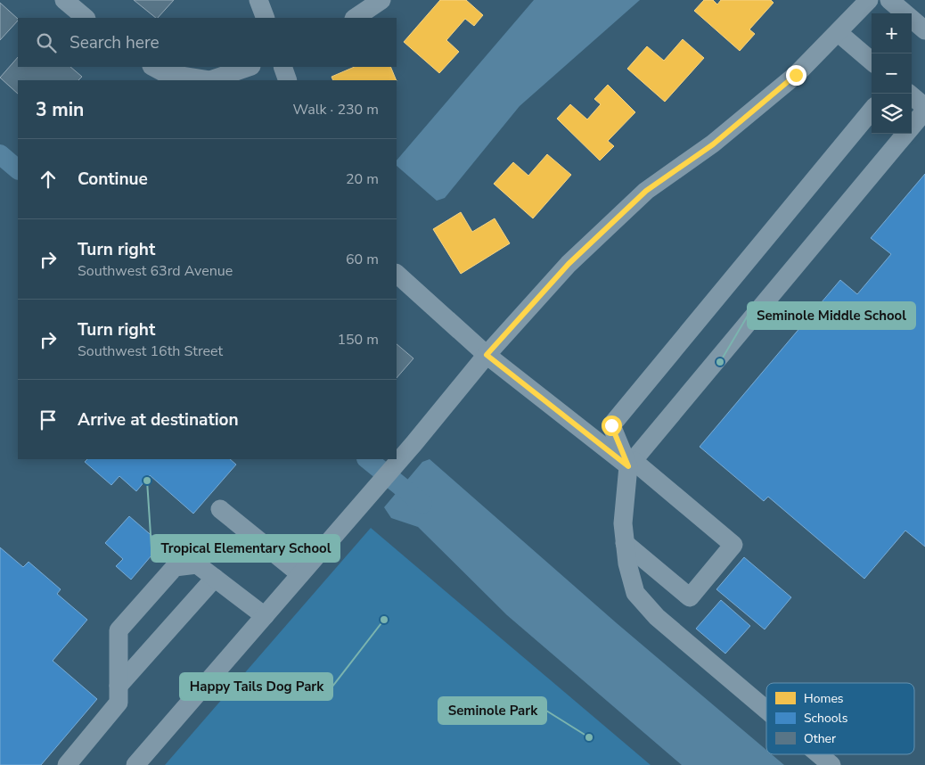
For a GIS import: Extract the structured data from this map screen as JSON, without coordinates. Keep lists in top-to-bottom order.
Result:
{
  "places": [
    "Seminole Middle School",
    "Tropical Elementary School",
    "Happy Tails Dog Park",
    "Seminole Park"
  ],
  "legend": ["Homes", "Schools", "Other"],
  "page": {
    "map_buttons": ["+", "−"],
    "search": "Search here",
    "heading": ["3 min", "Walk · 230 m"],
    "list": [
      ["Continue", "20 m"],
      ["Turn right", "Southwest 63rd Avenue", "60 m"],
      ["Turn right", "Southwest 16th Street", "150 m"],
      "Arrive at destination"
    ]
  }
}
